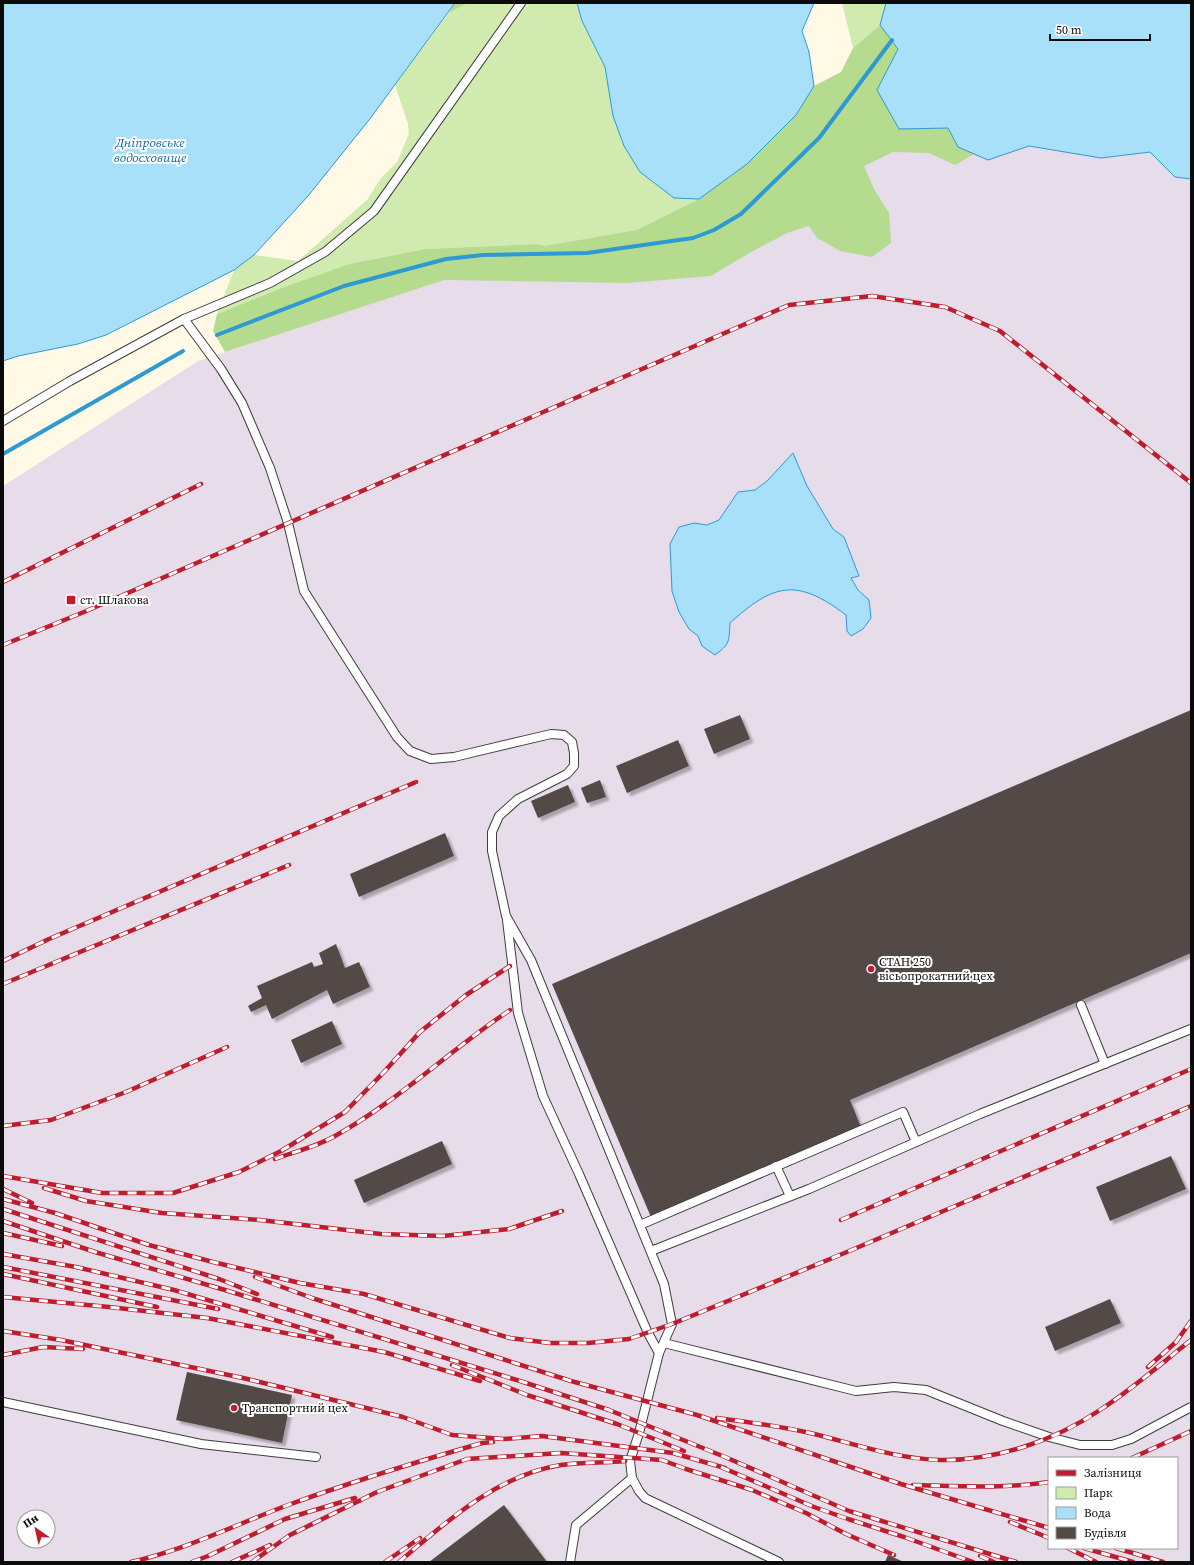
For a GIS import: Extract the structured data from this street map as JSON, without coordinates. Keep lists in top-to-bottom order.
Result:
{
  "water": ["Дніпровське водосховище"],
  "places": {
    "transit": ["ст. Шлакова"],
    "other": ["СТАН 250 вісьопрокатний цех", "Транспортний цех"]
  },
  "legend": [
    "Залізниця",
    "Парк",
    "Вода",
    "Будівля"
  ],
  "scale_bar": "50 m",
  "north": "top left"
}
